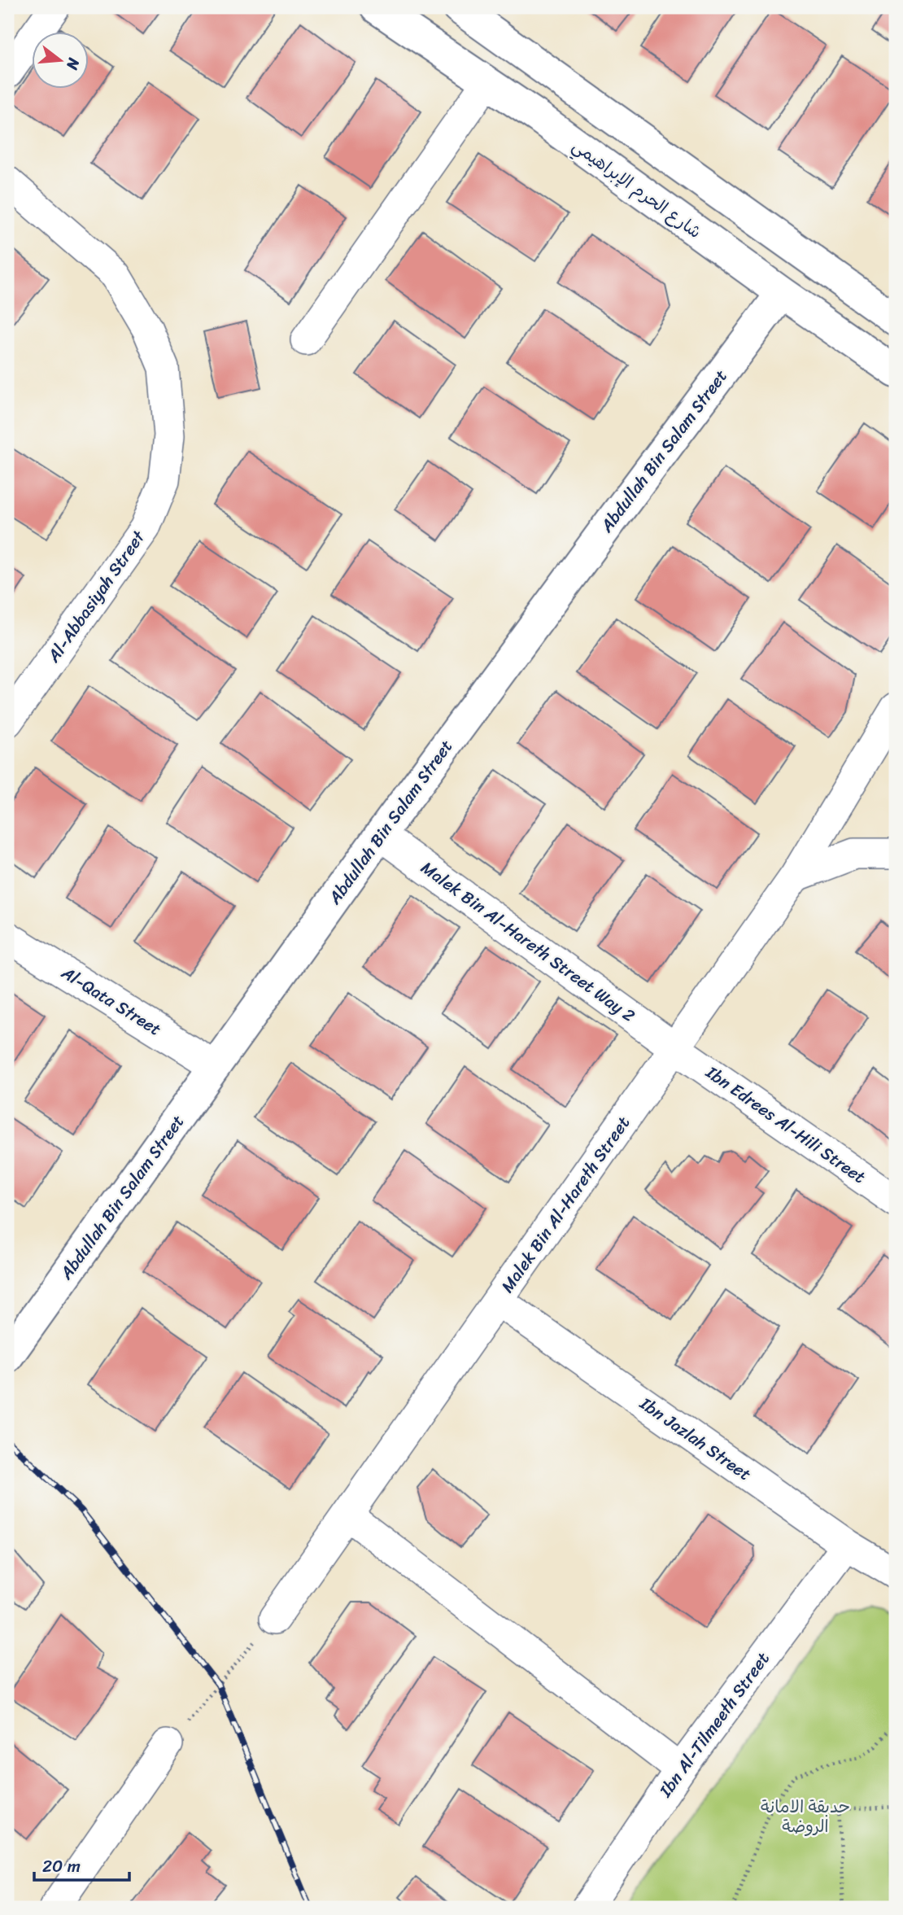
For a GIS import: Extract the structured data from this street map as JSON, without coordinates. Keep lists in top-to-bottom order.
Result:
{
  "streets": {
    "street": [
      "شارع الحرم الإبراهيمي",
      "Abdullah Bin Salam Street",
      "Al-Abbasiyah Street",
      "Malek Bin Al-Hareth Street Way 2",
      "Al-Qata Street",
      "Ibn Edrees Al-Hili Street",
      "Malek Bin Al-Hareth Street",
      "Ibn Jazlah Street",
      "Ibn Al-Tilmeeth Street"
    ]
  },
  "crossings": [
    ["شارع الحرم الإبراهيمي", "Abdullah Bin Salam Street"],
    ["Abdullah Bin Salam Street", "Malek Bin Al-Hareth Street Way 2"],
    ["Abdullah Bin Salam Street", "Al-Qata Street"],
    ["Malek Bin Al-Hareth Street Way 2", "Ibn Edrees Al-Hili Street"],
    ["Malek Bin Al-Hareth Street Way 2", "Malek Bin Al-Hareth Street"],
    ["Ibn Edrees Al-Hili Street", "Malek Bin Al-Hareth Street"],
    ["Malek Bin Al-Hareth Street", "Ibn Jazlah Street"],
    ["Ibn Jazlah Street", "Ibn Al-Tilmeeth Street"]
  ],
  "parks": ["حدبقة الامانة الروضة"],
  "scale_bar": "20 m",
  "north": "right"
}
